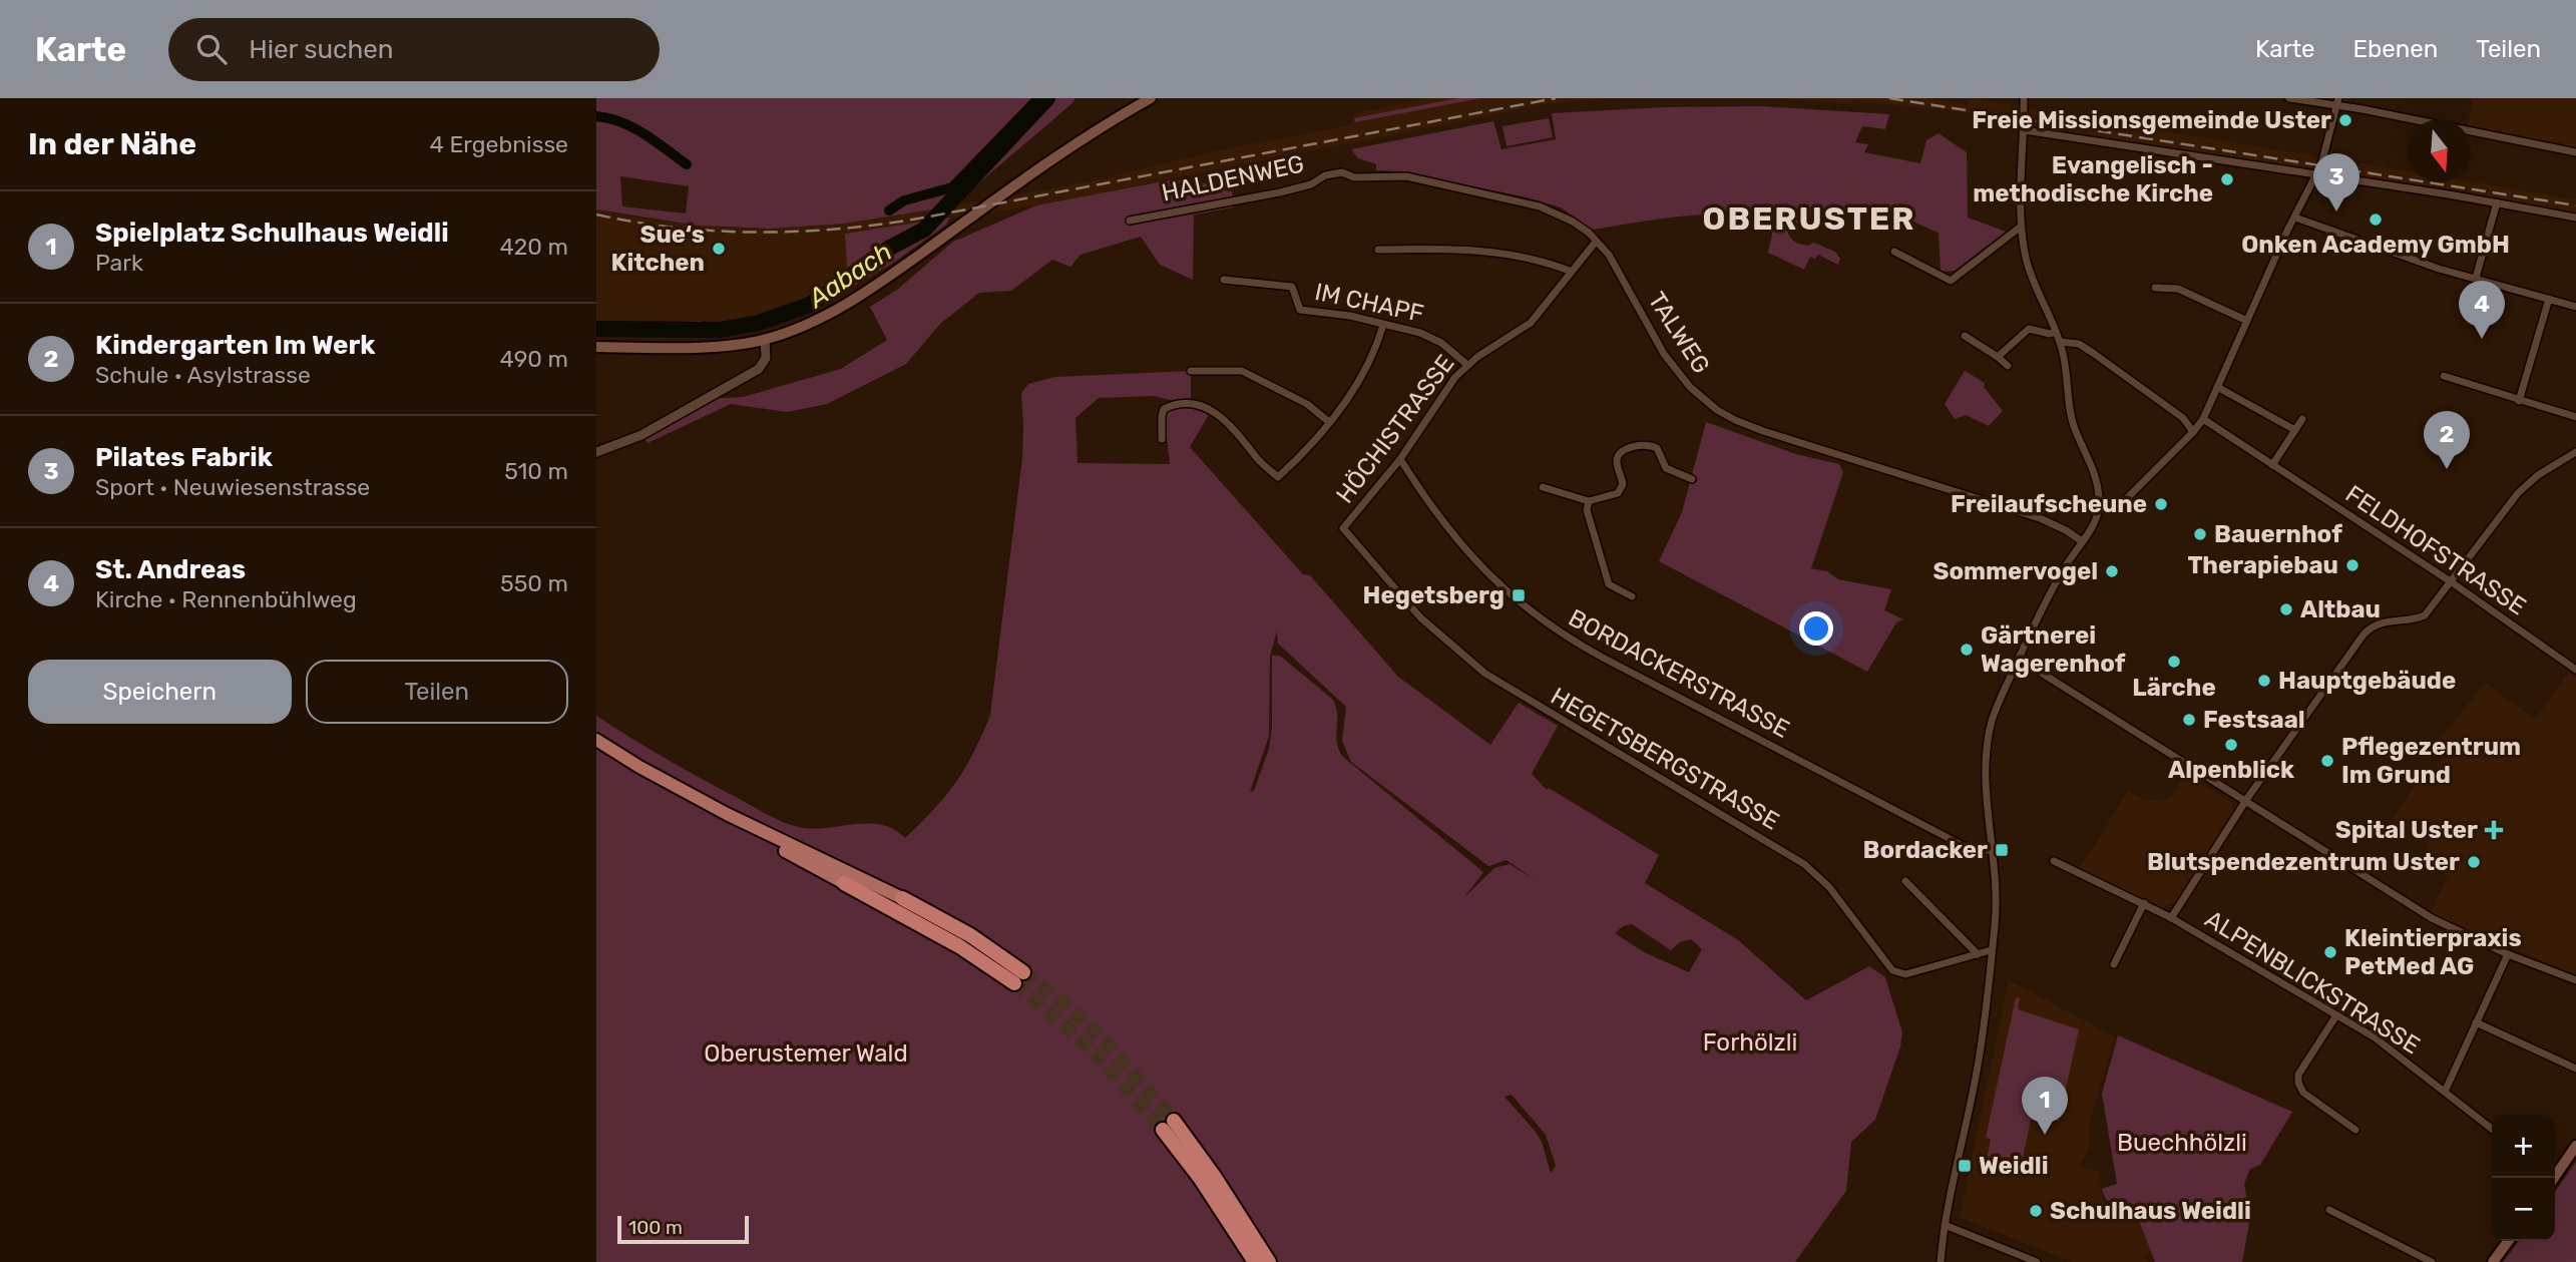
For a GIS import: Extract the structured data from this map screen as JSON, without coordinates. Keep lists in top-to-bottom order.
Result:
{
  "streets": {
    "street": [
      "HALDENWEG",
      "IM CHAPF",
      "TALWEG",
      "HÖCHISTRASSE",
      "FELDHOFSTRASSE",
      "BORDACKERSTRASSE",
      "HEGETSBERGSTRASSE",
      "ALPENBLICKSTRASSE"
    ]
  },
  "crossings": [
    ["HALDENWEG", "TALWEG"],
    ["IM CHAPF", "HÖCHISTRASSE"],
    ["TALWEG", "HÖCHISTRASSE"],
    ["HÖCHISTRASSE", "BORDACKERSTRASSE"],
    ["HÖCHISTRASSE", "HEGETSBERGSTRASSE"]
  ],
  "districts": ["OBERUSTER"],
  "water": ["Aabach"],
  "parks": ["Forhölzli", "Oberustemer Wald", "Buechhölzli"],
  "places": {
    "other": [
      "Freie Missionsgemeinde Uster",
      "Evangelisch - methodische Kirche",
      "Onken Academy GmbH",
      "Sue‘s Kitchen",
      "Freilaufscheune",
      "Bauernhof",
      "Therapiebau",
      "Sommervogel",
      "Altbau",
      "Gärtnerei Wagerenhof",
      "Lärche",
      "Hauptgebäude",
      "Festsaal",
      "Alpenblick",
      "Pflegezentrum Im Grund",
      "Blutspendezentrum Uster",
      "Kleintierpraxis PetMed AG",
      "Schulhaus Weidli"
    ],
    "transit": ["Hegetsberg", "Bordacker", "Weidli"],
    "health": ["Spital Uster"]
  },
  "scale_bar": "100 m",
  "north": "bottom",
  "page": {
    "header": "Karte",
    "search": "Hier suchen",
    "nav": ["Karte", "Ebenen", "Teilen"],
    "heading": ["In der Nähe", "4 Ergebnisse"],
    "pins": [
      "3",
      "4",
      "2",
      "1"
    ],
    "list": [
      {
        "mark": "1",
        "name": "Spielplatz Schulhaus Weidli",
        "note": "Park",
        "value": "420 m"
      },
      {
        "mark": "2",
        "name": "Kindergarten Im Werk",
        "note": "Schule · Asylstrasse",
        "value": "490 m"
      },
      {
        "mark": "3",
        "name": "Pilates Fabrik",
        "note": "Sport · Neuwiesenstrasse",
        "value": "510 m"
      },
      {
        "mark": "4",
        "name": "St. Andreas",
        "note": "Kirche · Rennenbühlweg",
        "value": "550 m"
      }
    ],
    "buttons": ["Speichern", "Teilen"],
    "map_buttons": ["+", "−"],
    "scale": "100 m"
  }
}
